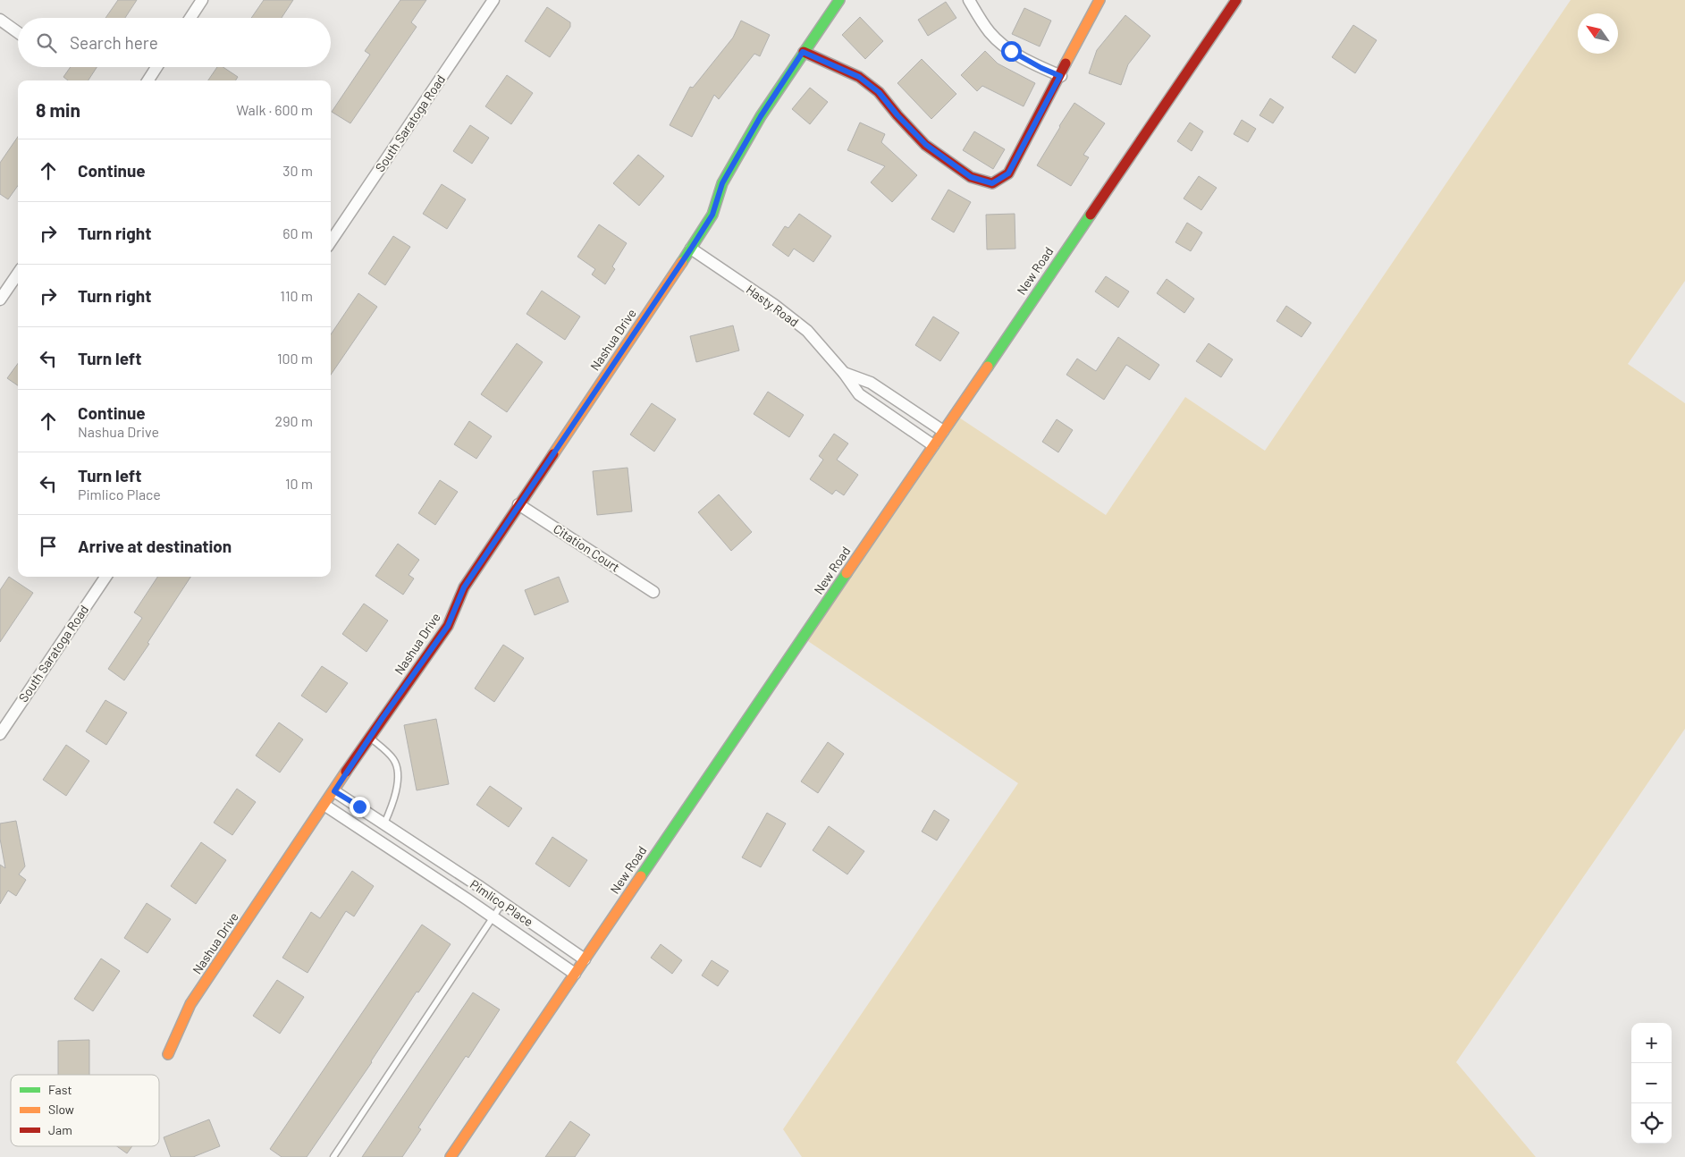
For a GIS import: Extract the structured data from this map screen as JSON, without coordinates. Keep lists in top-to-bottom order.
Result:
{
  "streets": {
    "street": [
      "South Saratoga Road",
      "New Road",
      "Hasty Road",
      "Nashua Drive",
      "Citation Court",
      "Pimlico Place"
    ]
  },
  "crossings": [
    ["New Road", "Hasty Road"],
    ["New Road", "Pimlico Place"],
    ["Hasty Road", "Nashua Drive"],
    ["Nashua Drive", "Citation Court"],
    ["Nashua Drive", "Pimlico Place"]
  ],
  "legend": ["Fast", "Slow", "Jam"],
  "north": "top left",
  "page": {
    "search": "Search here",
    "heading": ["8 min", "Walk · 600 m"],
    "list": [
      ["Continue", "30 m"],
      ["Turn right", "60 m"],
      ["Turn right", "110 m"],
      ["Turn left", "100 m"],
      ["Continue", "Nashua Drive", "290 m"],
      ["Turn left", "Pimlico Place", "10 m"],
      "Arrive at destination"
    ],
    "map_buttons": ["+", "−"]
  }
}
